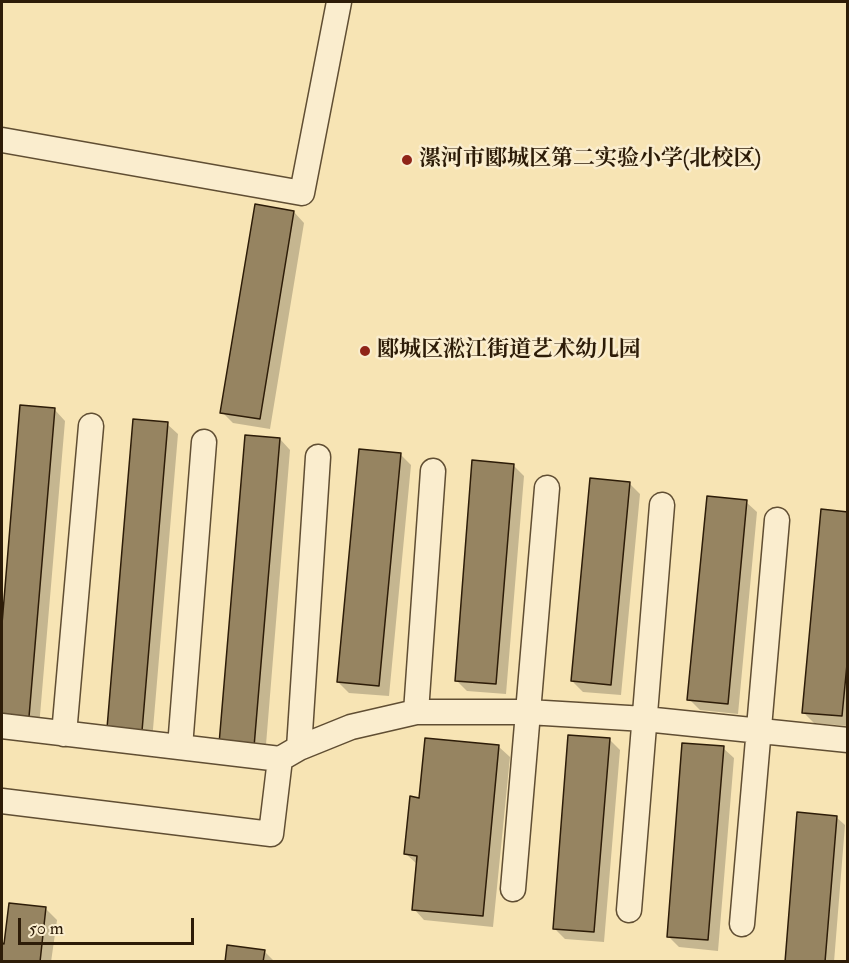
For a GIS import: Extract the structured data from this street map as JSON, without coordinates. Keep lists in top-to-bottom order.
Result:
{
  "places": ["漯河市郾城区第二实验小学(北校区)", "郾城区淞江街道艺术幼儿园"],
  "scale_bar": "50 m"
}
